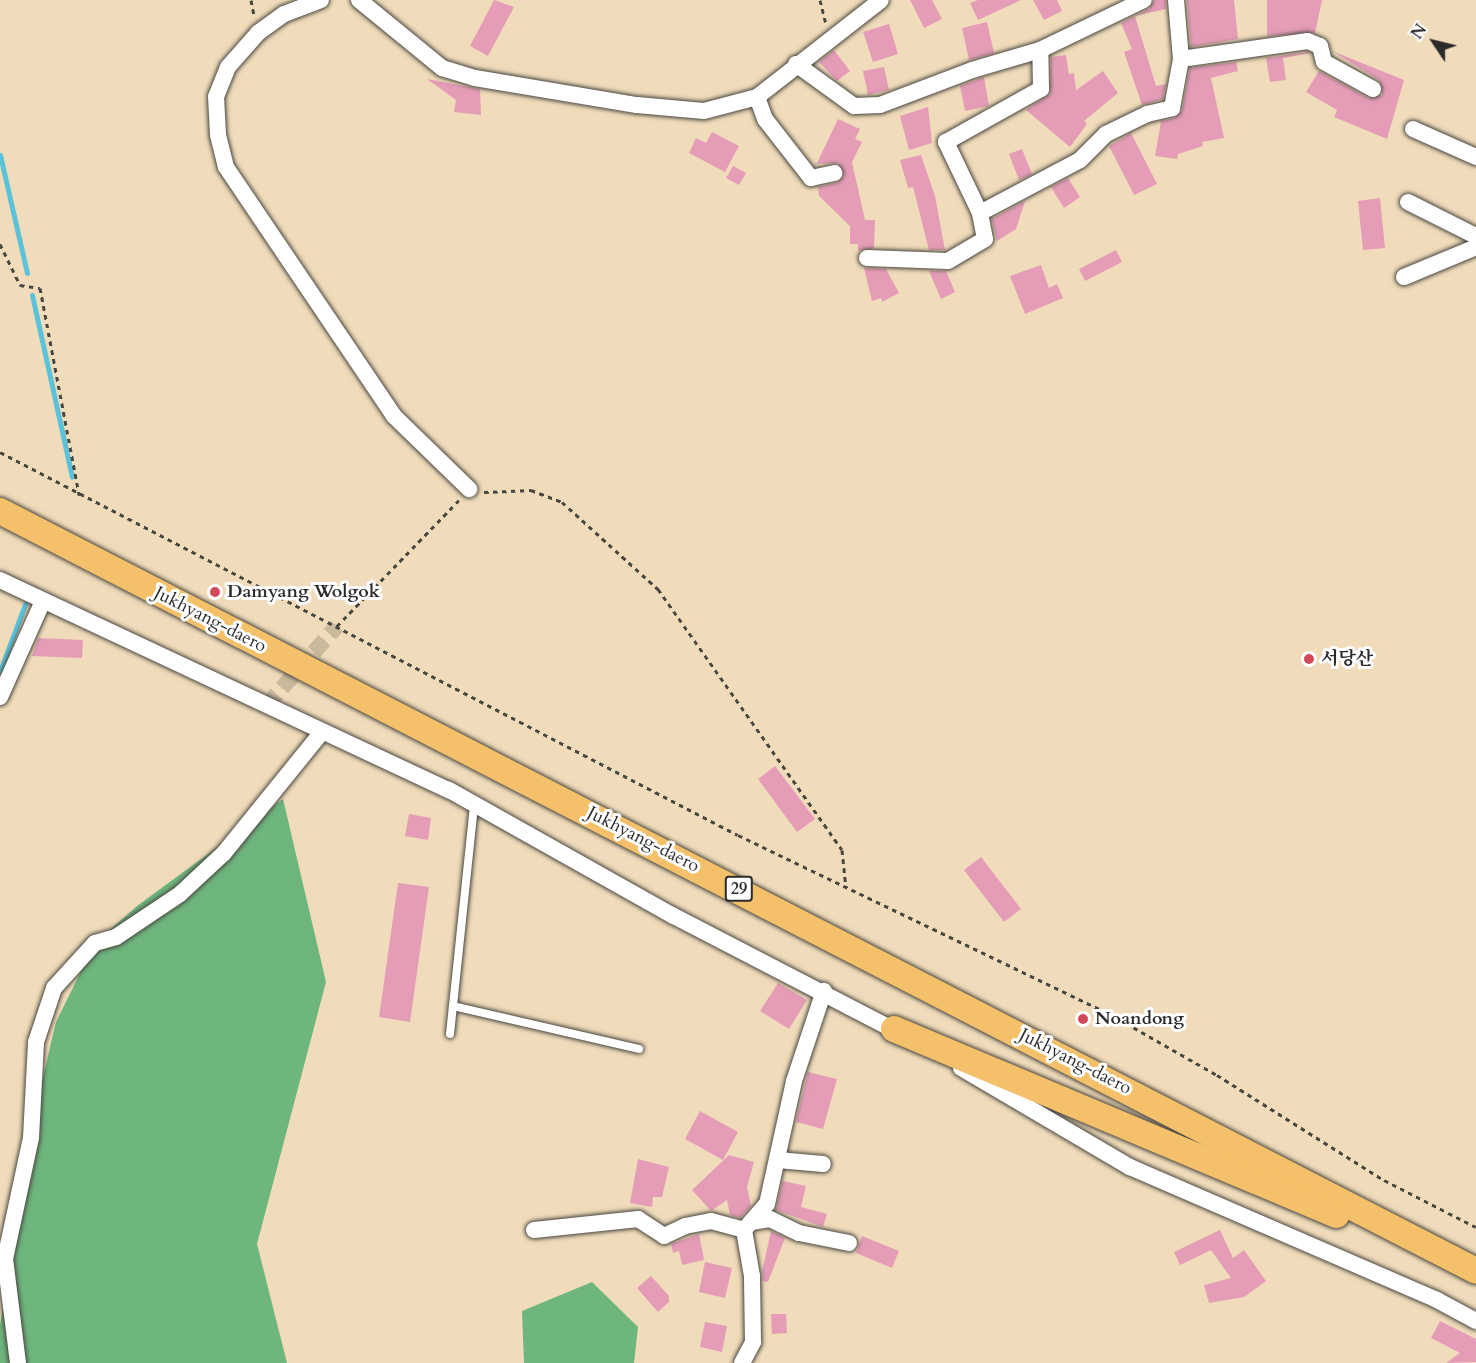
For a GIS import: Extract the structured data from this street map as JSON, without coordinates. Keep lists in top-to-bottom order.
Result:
{
  "streets": {
    "main road": ["Jukhyang-daero", "29"]
  },
  "places": ["Damyang Wolgok", "서당산", "Noandong"],
  "north": "top left"
}
